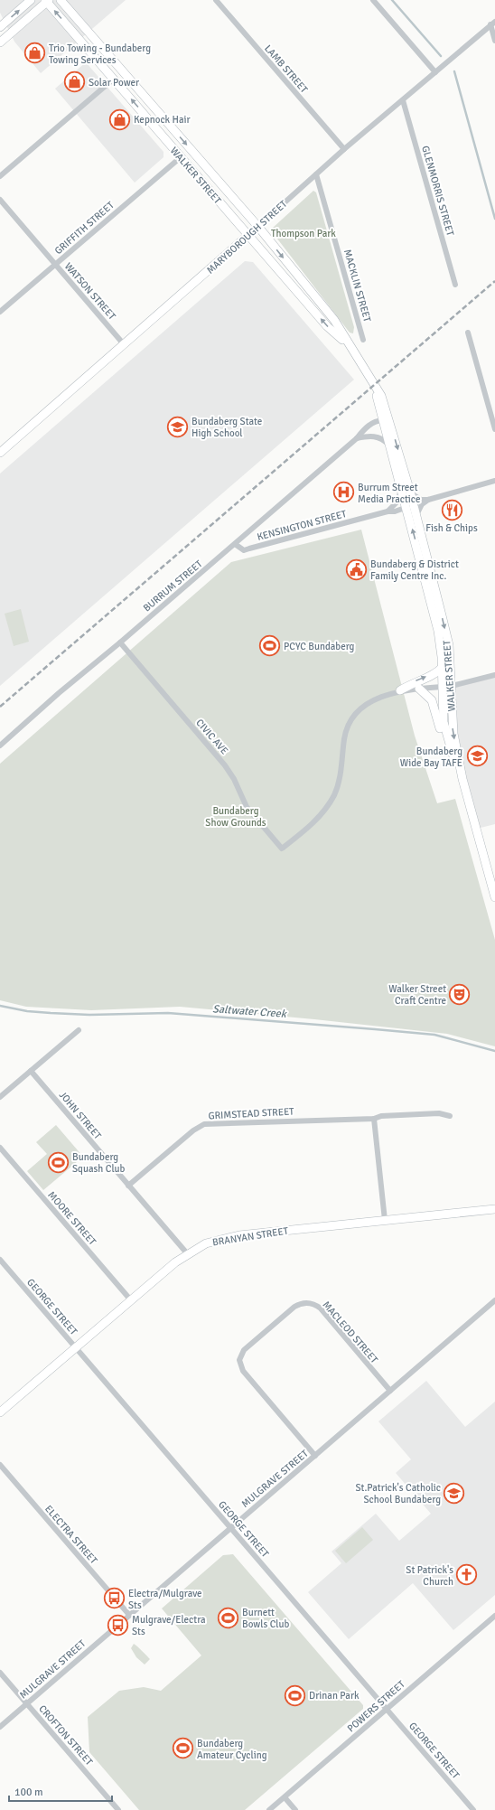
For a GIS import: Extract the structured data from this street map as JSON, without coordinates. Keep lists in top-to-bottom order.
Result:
{
  "streets": {
    "main road": ["WALKER STREET", "MARYBOROUGH STREET", "BRANYAN STREET"],
    "street": [
      "LAMB STREET",
      "GLENMORRIS STREET",
      "GRIFFITH STREET",
      "MACKLIN STREET",
      "WATSON STREET",
      "KENSINGTON STREET",
      "BURRUM STREET",
      "CIVIC AVE",
      "GRIMSTEAD STREET",
      "JOHN STREET",
      "MOORE STREET",
      "GEORGE STREET",
      "MACLEOD STREET",
      "MULGRAVE STREET",
      "ELECTRA STREET",
      "POWERS STREET",
      "CROFTON STREET"
    ]
  },
  "crossings": [
    ["LAMB STREET", "MARYBOROUGH STREET"],
    ["WALKER STREET", "GRIFFITH STREET"],
    ["WALKER STREET", "MARYBOROUGH STREET"],
    ["WALKER STREET", "KENSINGTON STREET"],
    ["WALKER STREET", "BURRUM STREET"],
    ["GLENMORRIS STREET", "MARYBOROUGH STREET"],
    ["GRIFFITH STREET", "WATSON STREET"],
    ["MARYBOROUGH STREET", "MACKLIN STREET"],
    ["MARYBOROUGH STREET", "WATSON STREET"],
    ["KENSINGTON STREET", "BURRUM STREET"],
    ["BURRUM STREET", "CIVIC AVE"],
    ["GRIMSTEAD STREET", "JOHN STREET"],
    ["JOHN STREET", "BRANYAN STREET"],
    ["MOORE STREET", "BRANYAN STREET"],
    ["BRANYAN STREET", "GEORGE STREET"],
    ["GEORGE STREET", "MULGRAVE STREET"],
    ["GEORGE STREET", "POWERS STREET"],
    ["MACLEOD STREET", "MULGRAVE STREET"],
    ["MULGRAVE STREET", "ELECTRA STREET"],
    ["MULGRAVE STREET", "CROFTON STREET"]
  ],
  "water": ["Saltwater Creek"],
  "parks": ["Thompson Park", "Bundaberg Show Grounds"],
  "places": {
    "shop": ["Trio Towing - Bundaberg Towing Services", "Solar Power", "Kepnock Hair"],
    "school or university": ["Bundaberg State High School", "Bundaberg Wide Bay TAFE", "St.Patrick's Catholic School Bundaberg"],
    "hospital": ["Burrum Street Media Practice"],
    "restaurant": ["Fish & Chips"],
    "public building": ["Bundaberg & District Family Centre Inc."],
    "sports": [
      "PCYC Bundaberg",
      "Bundaberg Squash Club",
      "Burnett Bowls Club",
      "Drinan Park",
      "Bundaberg Amateur Cycling"
    ],
    "theatre": ["Walker Street Craft Centre"],
    "church": ["St Patrick's Church"],
    "bus stop": ["Electra/Mulgrave Sts", "Mulgrave/Electra Sts"]
  },
  "scale_bar": "100 m"
}
